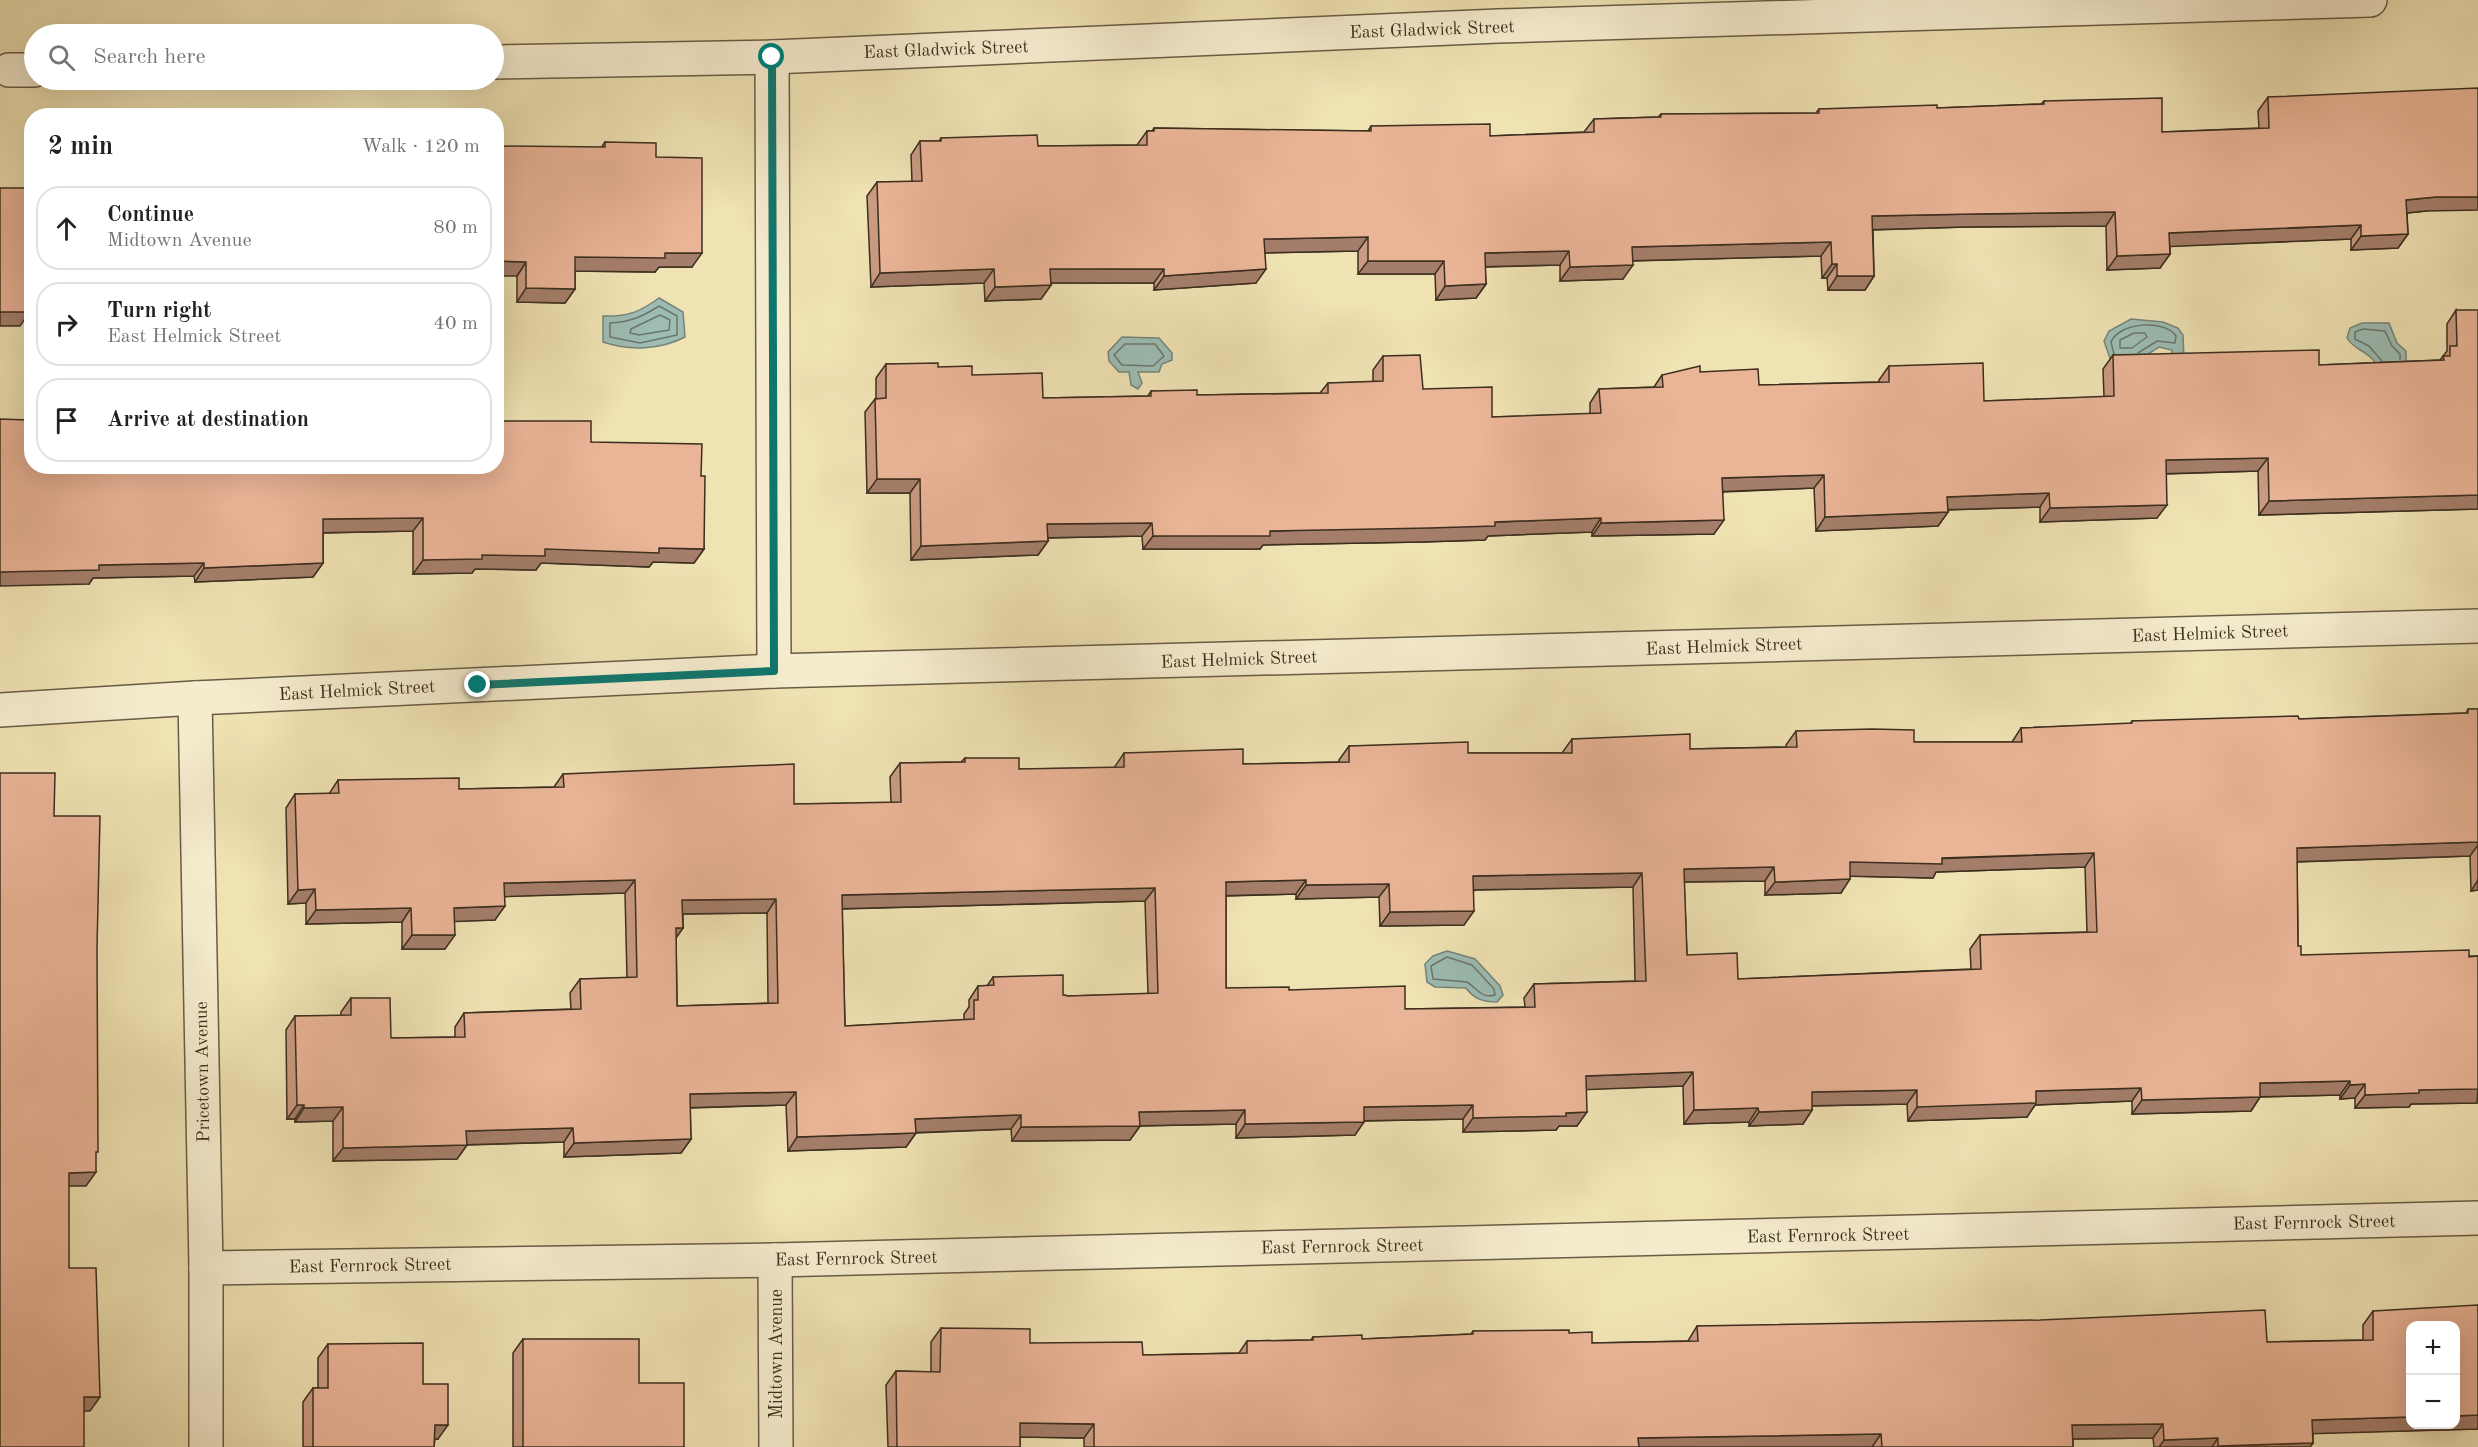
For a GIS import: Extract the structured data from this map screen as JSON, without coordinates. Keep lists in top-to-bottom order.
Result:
{
  "streets": {
    "street": [
      "East Gladwick Street",
      "East Helmick Street",
      "Pricetown Avenue",
      "East Fernrock Street",
      "Midtown Avenue"
    ]
  },
  "crossings": [
    ["East Helmick Street", "Pricetown Avenue"],
    ["Pricetown Avenue", "East Fernrock Street"],
    ["East Fernrock Street", "Midtown Avenue"]
  ],
  "page": {
    "search": "Search here",
    "heading": ["2 min", "Walk · 120 m"],
    "list": [
      ["Continue", "Midtown Avenue", "80 m"],
      ["Turn right", "East Helmick Street", "40 m"],
      "Arrive at destination"
    ],
    "map_buttons": ["+", "−"]
  }
}
